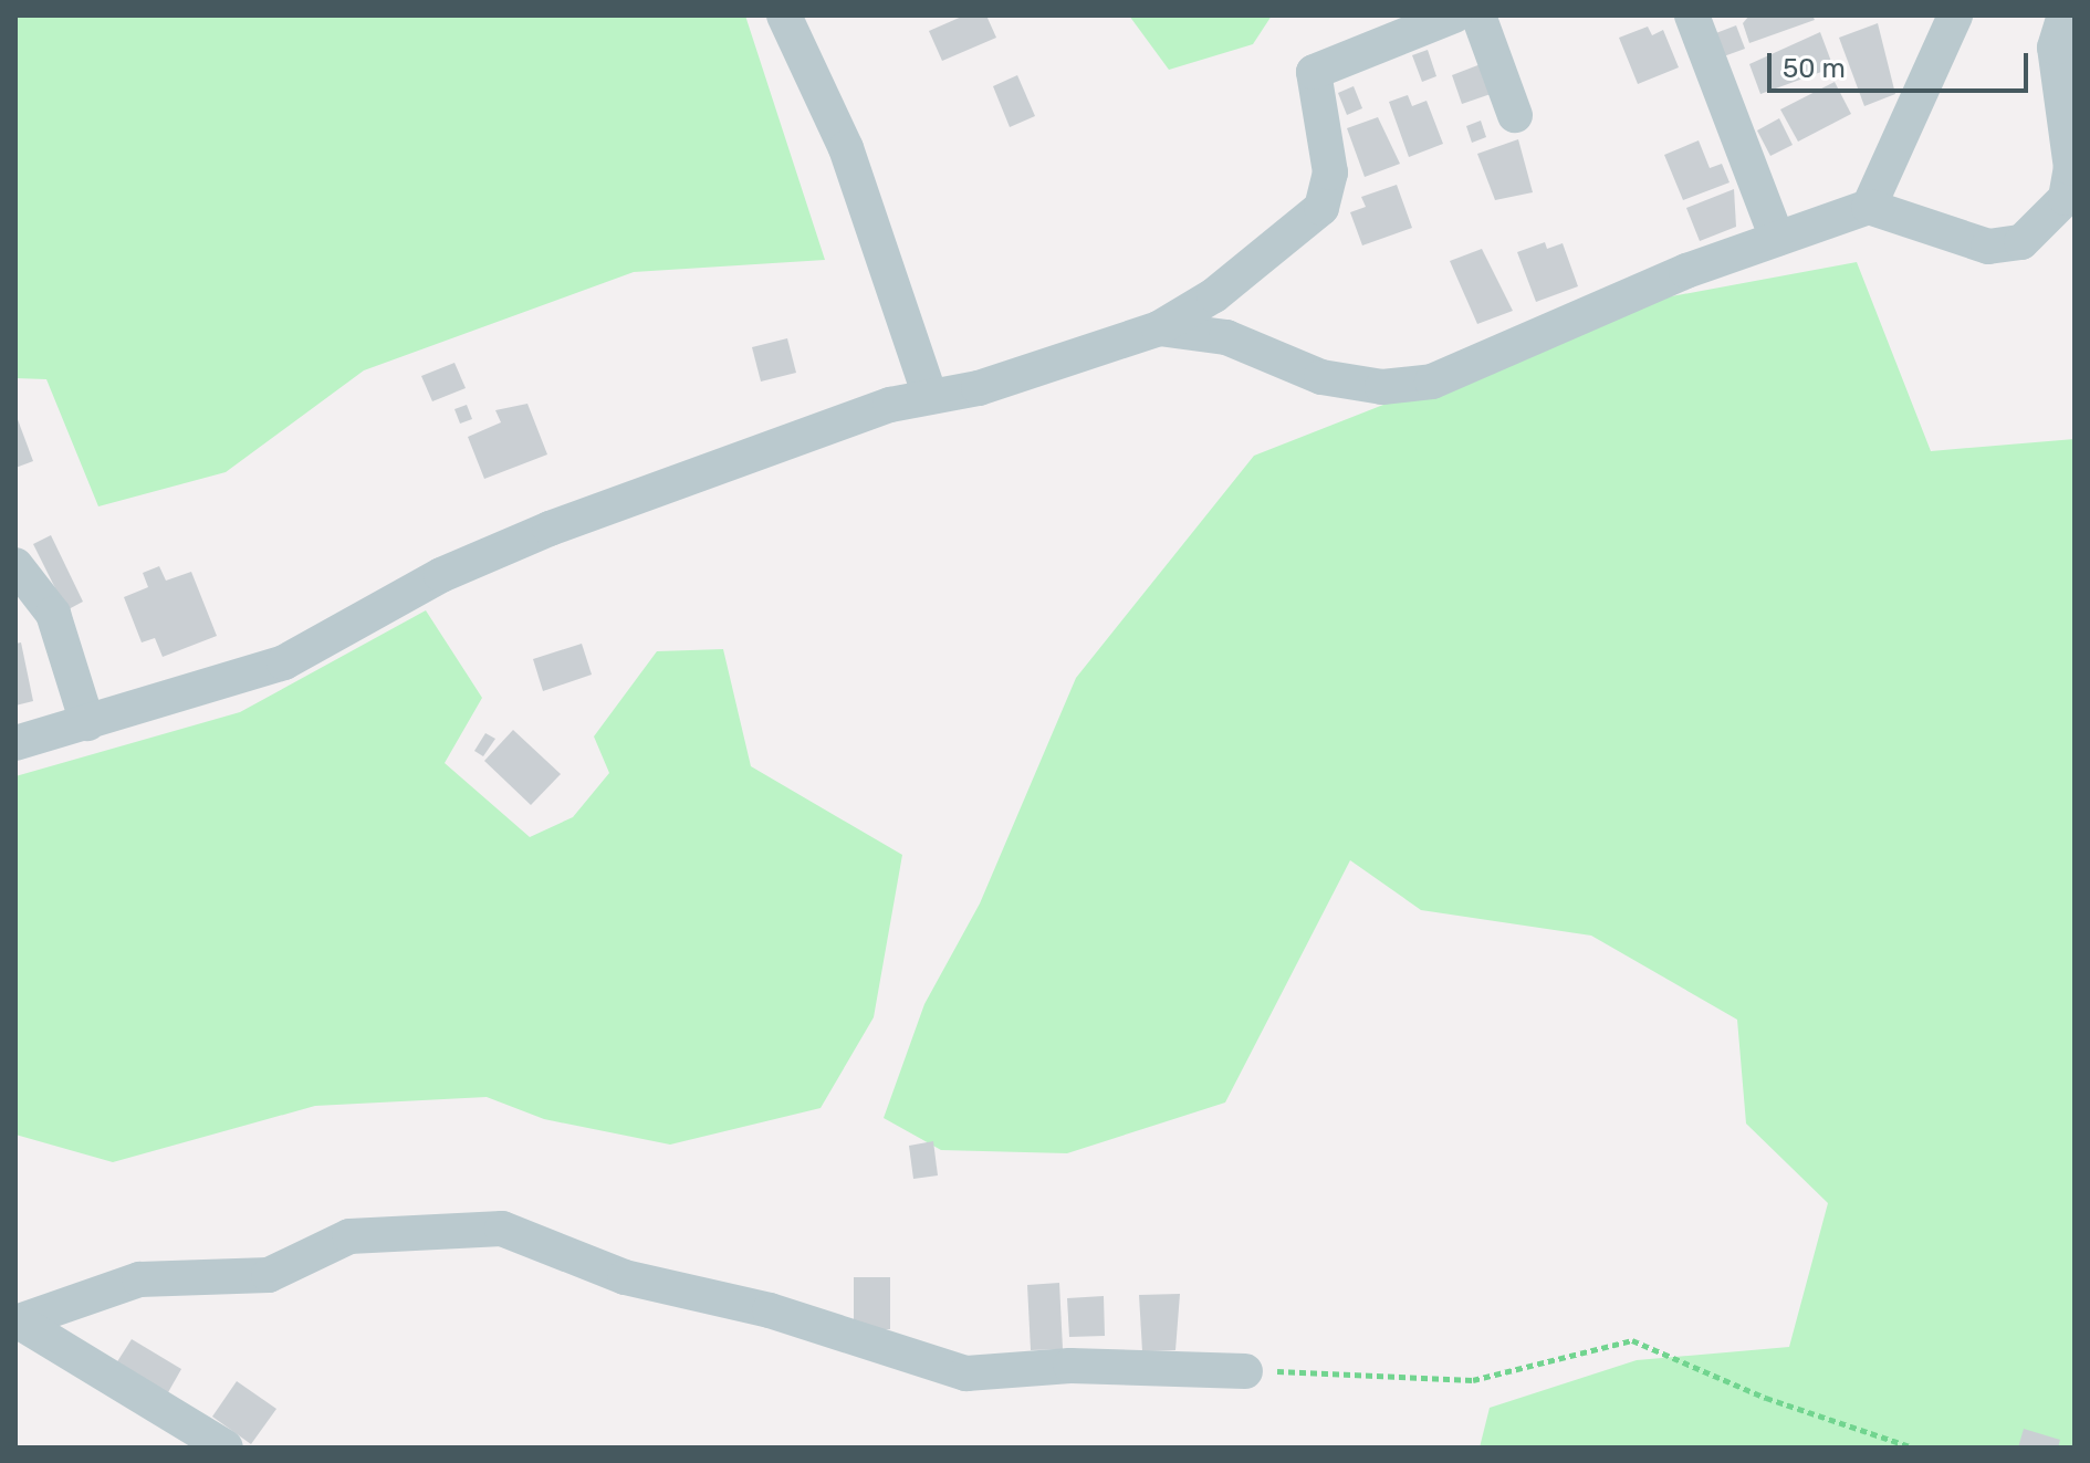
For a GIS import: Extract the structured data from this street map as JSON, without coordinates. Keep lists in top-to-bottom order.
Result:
{
  "scale_bar": "50 m"
}
